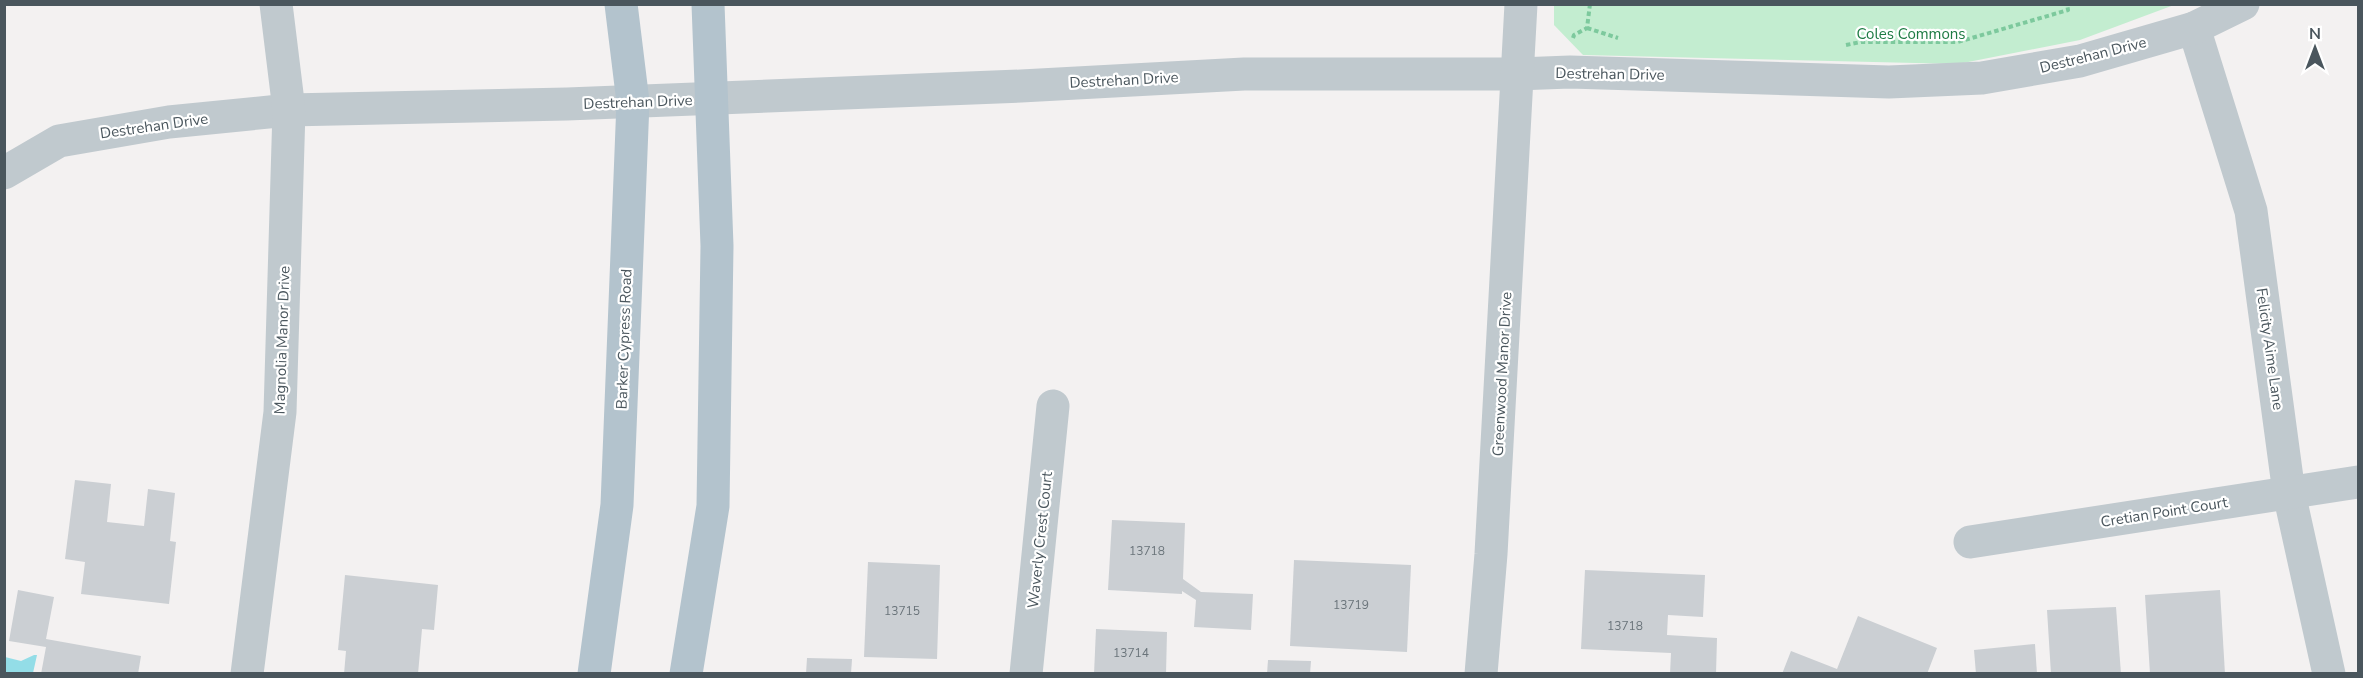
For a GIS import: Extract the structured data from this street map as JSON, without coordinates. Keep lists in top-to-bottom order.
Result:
{
  "streets": {
    "main road": ["Barker Cypress Road"],
    "street": [
      "Destrehan Drive",
      "Magnolia Manor Drive",
      "Felicity Aime Lane",
      "Greenwood Manor Drive",
      "Cretian Point Court",
      "Waverly Crest Court"
    ]
  },
  "crossings": [
    ["Destrehan Drive", "Barker Cypress Road"],
    ["Destrehan Drive", "Magnolia Manor Drive"],
    ["Destrehan Drive", "Felicity Aime Lane"],
    ["Destrehan Drive", "Greenwood Manor Drive"],
    ["Felicity Aime Lane", "Cretian Point Court"]
  ],
  "parks": ["Coles Commons"],
  "house_numbers": [
    "13718",
    "13719",
    "13715",
    "13718",
    "13714"
  ],
  "north": "top"
}
